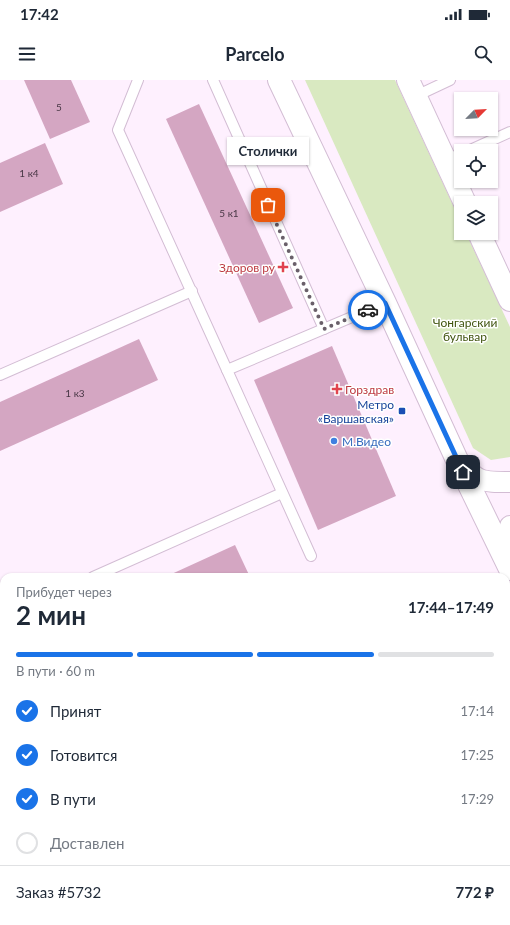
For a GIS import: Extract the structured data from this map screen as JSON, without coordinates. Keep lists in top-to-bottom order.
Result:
{
  "parks": ["Чонгарский бульвар"],
  "places": {
    "other": ["Столички", "М.Видео"],
    "health": ["Здоров ру", "Горздрав"],
    "transit": ["Метро «Варшавская»"]
  },
  "house_numbers": [
    "5",
    "1 к4",
    "5 к1",
    "1 к3"
  ],
  "north": "top right",
  "page": {
    "status": "17:42",
    "header": "Parcelo",
    "bubble": "Столички",
    "heading": ["2 мин", "Прибудет через", "17:44–17:49"],
    "panel": ["Заказ #5732", "772 ₽"],
    "bar": "В пути · 60 m",
    "list": [
      ["Принят", "17:14"],
      ["Готовится", "17:25"],
      ["В пути", "17:29"],
      "Доставлен"
    ]
  }
}
